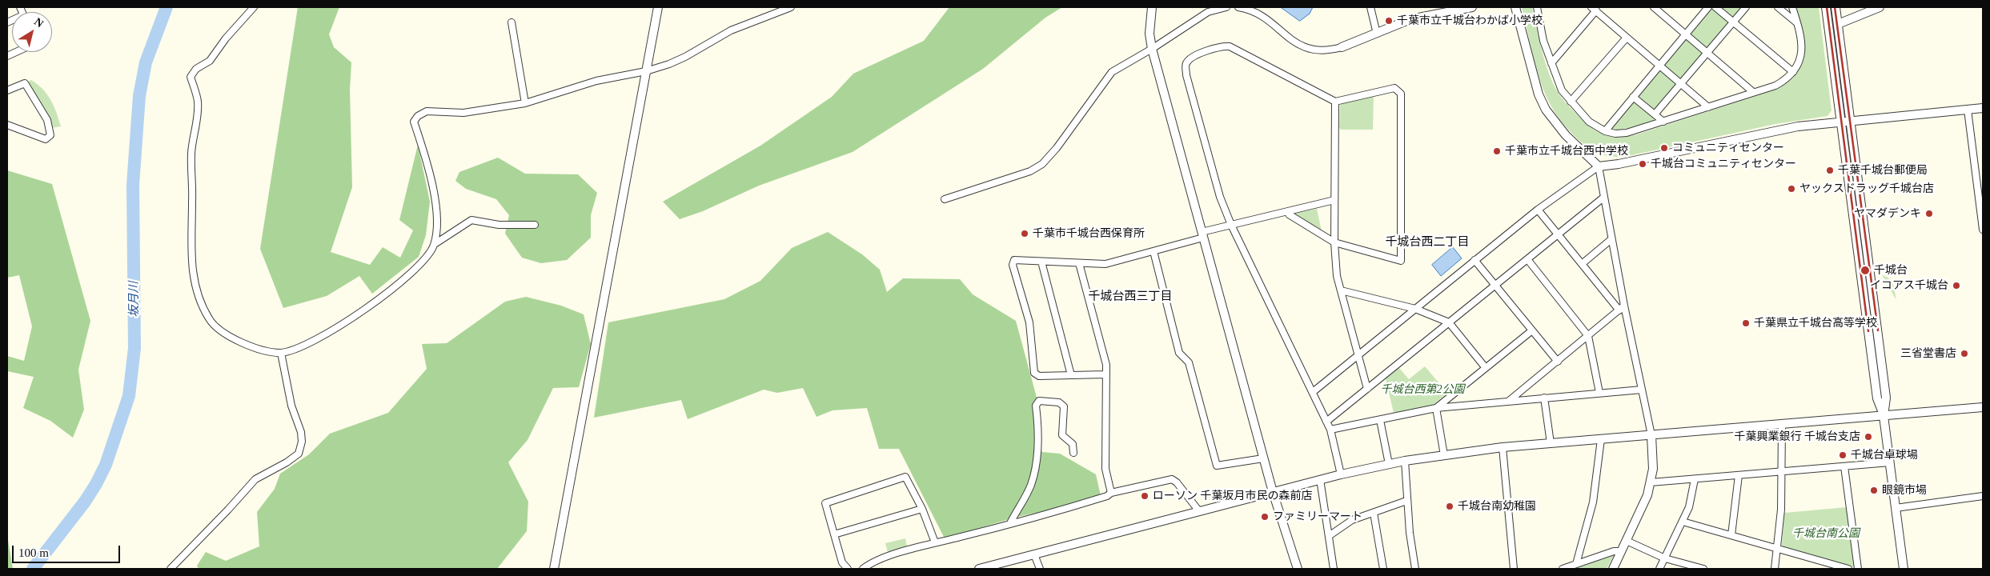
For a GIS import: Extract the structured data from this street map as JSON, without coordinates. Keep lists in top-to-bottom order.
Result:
{
  "districts": ["千城台西二丁目", "千城台西三丁目"],
  "water": ["坂月川"],
  "parks": ["千城台西第2公園", "千城台南公園"],
  "places": [
    "千葉市立千城台わかば小学校",
    "コミュニティセンター",
    "千葉市立千城台西中学校",
    "千城台コミュニティセンター",
    "千葉千城台郵便局",
    "ヤックスドラッグ千城台店",
    "ヤマダデンキ",
    "千葉市千城台西保育所",
    "千城台",
    "イコアス千城台",
    "千葉県立千城台高等学校",
    "三省堂書店",
    "千葉興業銀行 千城台支店",
    "千城台卓球場",
    "眼鏡市場",
    "ローソン 千葉坂月市民の森前店",
    "千城台南幼稚園",
    "ファミリーマート"
  ],
  "scale_bar": "100 m",
  "north": "top right"
}
